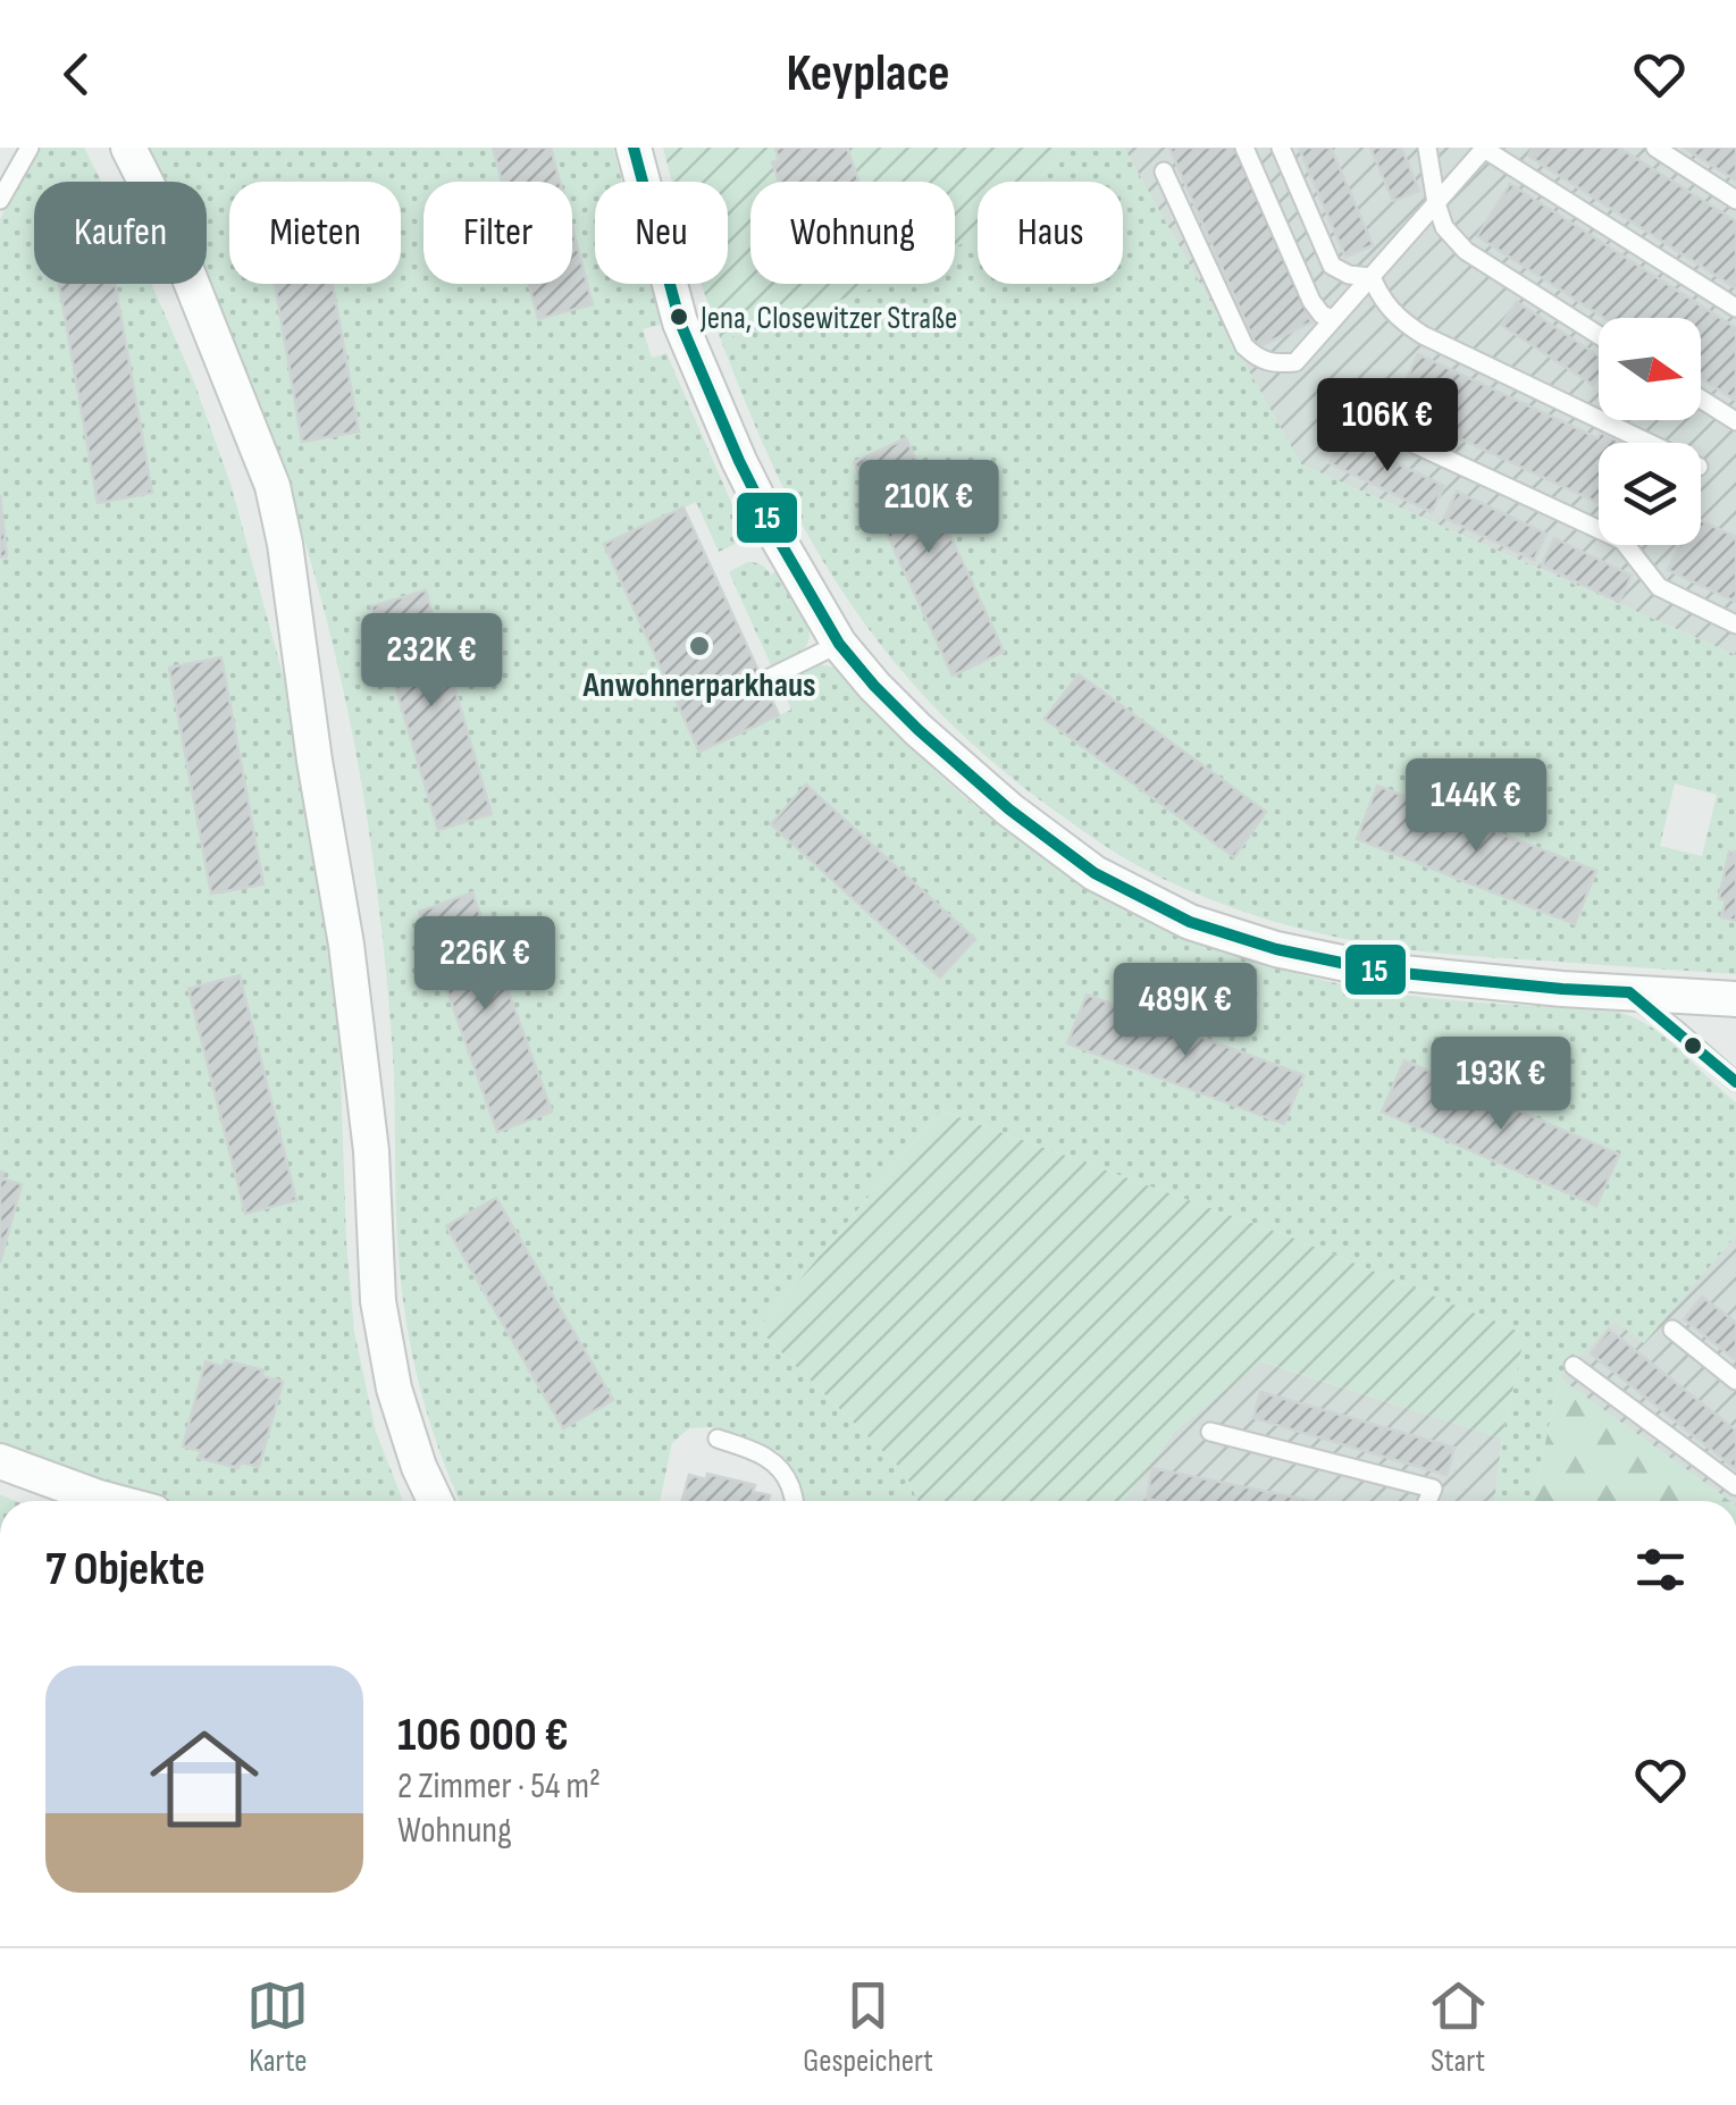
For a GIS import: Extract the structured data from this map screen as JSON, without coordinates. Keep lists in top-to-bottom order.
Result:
{
  "places": ["Jena, Closewitzer Straße", "Anwohnerparkhaus"],
  "lines": ["transit line 15"],
  "north": "right",
  "page": {
    "header": "Keyplace",
    "chip": [
      "Kaufen",
      "Mieten",
      "Filter",
      "Neu",
      "Wohnung",
      "Haus"
    ],
    "price": [
      "106K €",
      "210K €",
      "232K €",
      "144K €",
      "226K €",
      "489K €",
      "193K €"
    ],
    "heading": "7 Objekte",
    "list": [
      {
        "name": "106 000 €",
        "note": "2 Zimmer · 54 m² · Wohnung"
      }
    ],
    "tabs": ["Karte", "Gespeichert", "Start"]
  }
}
